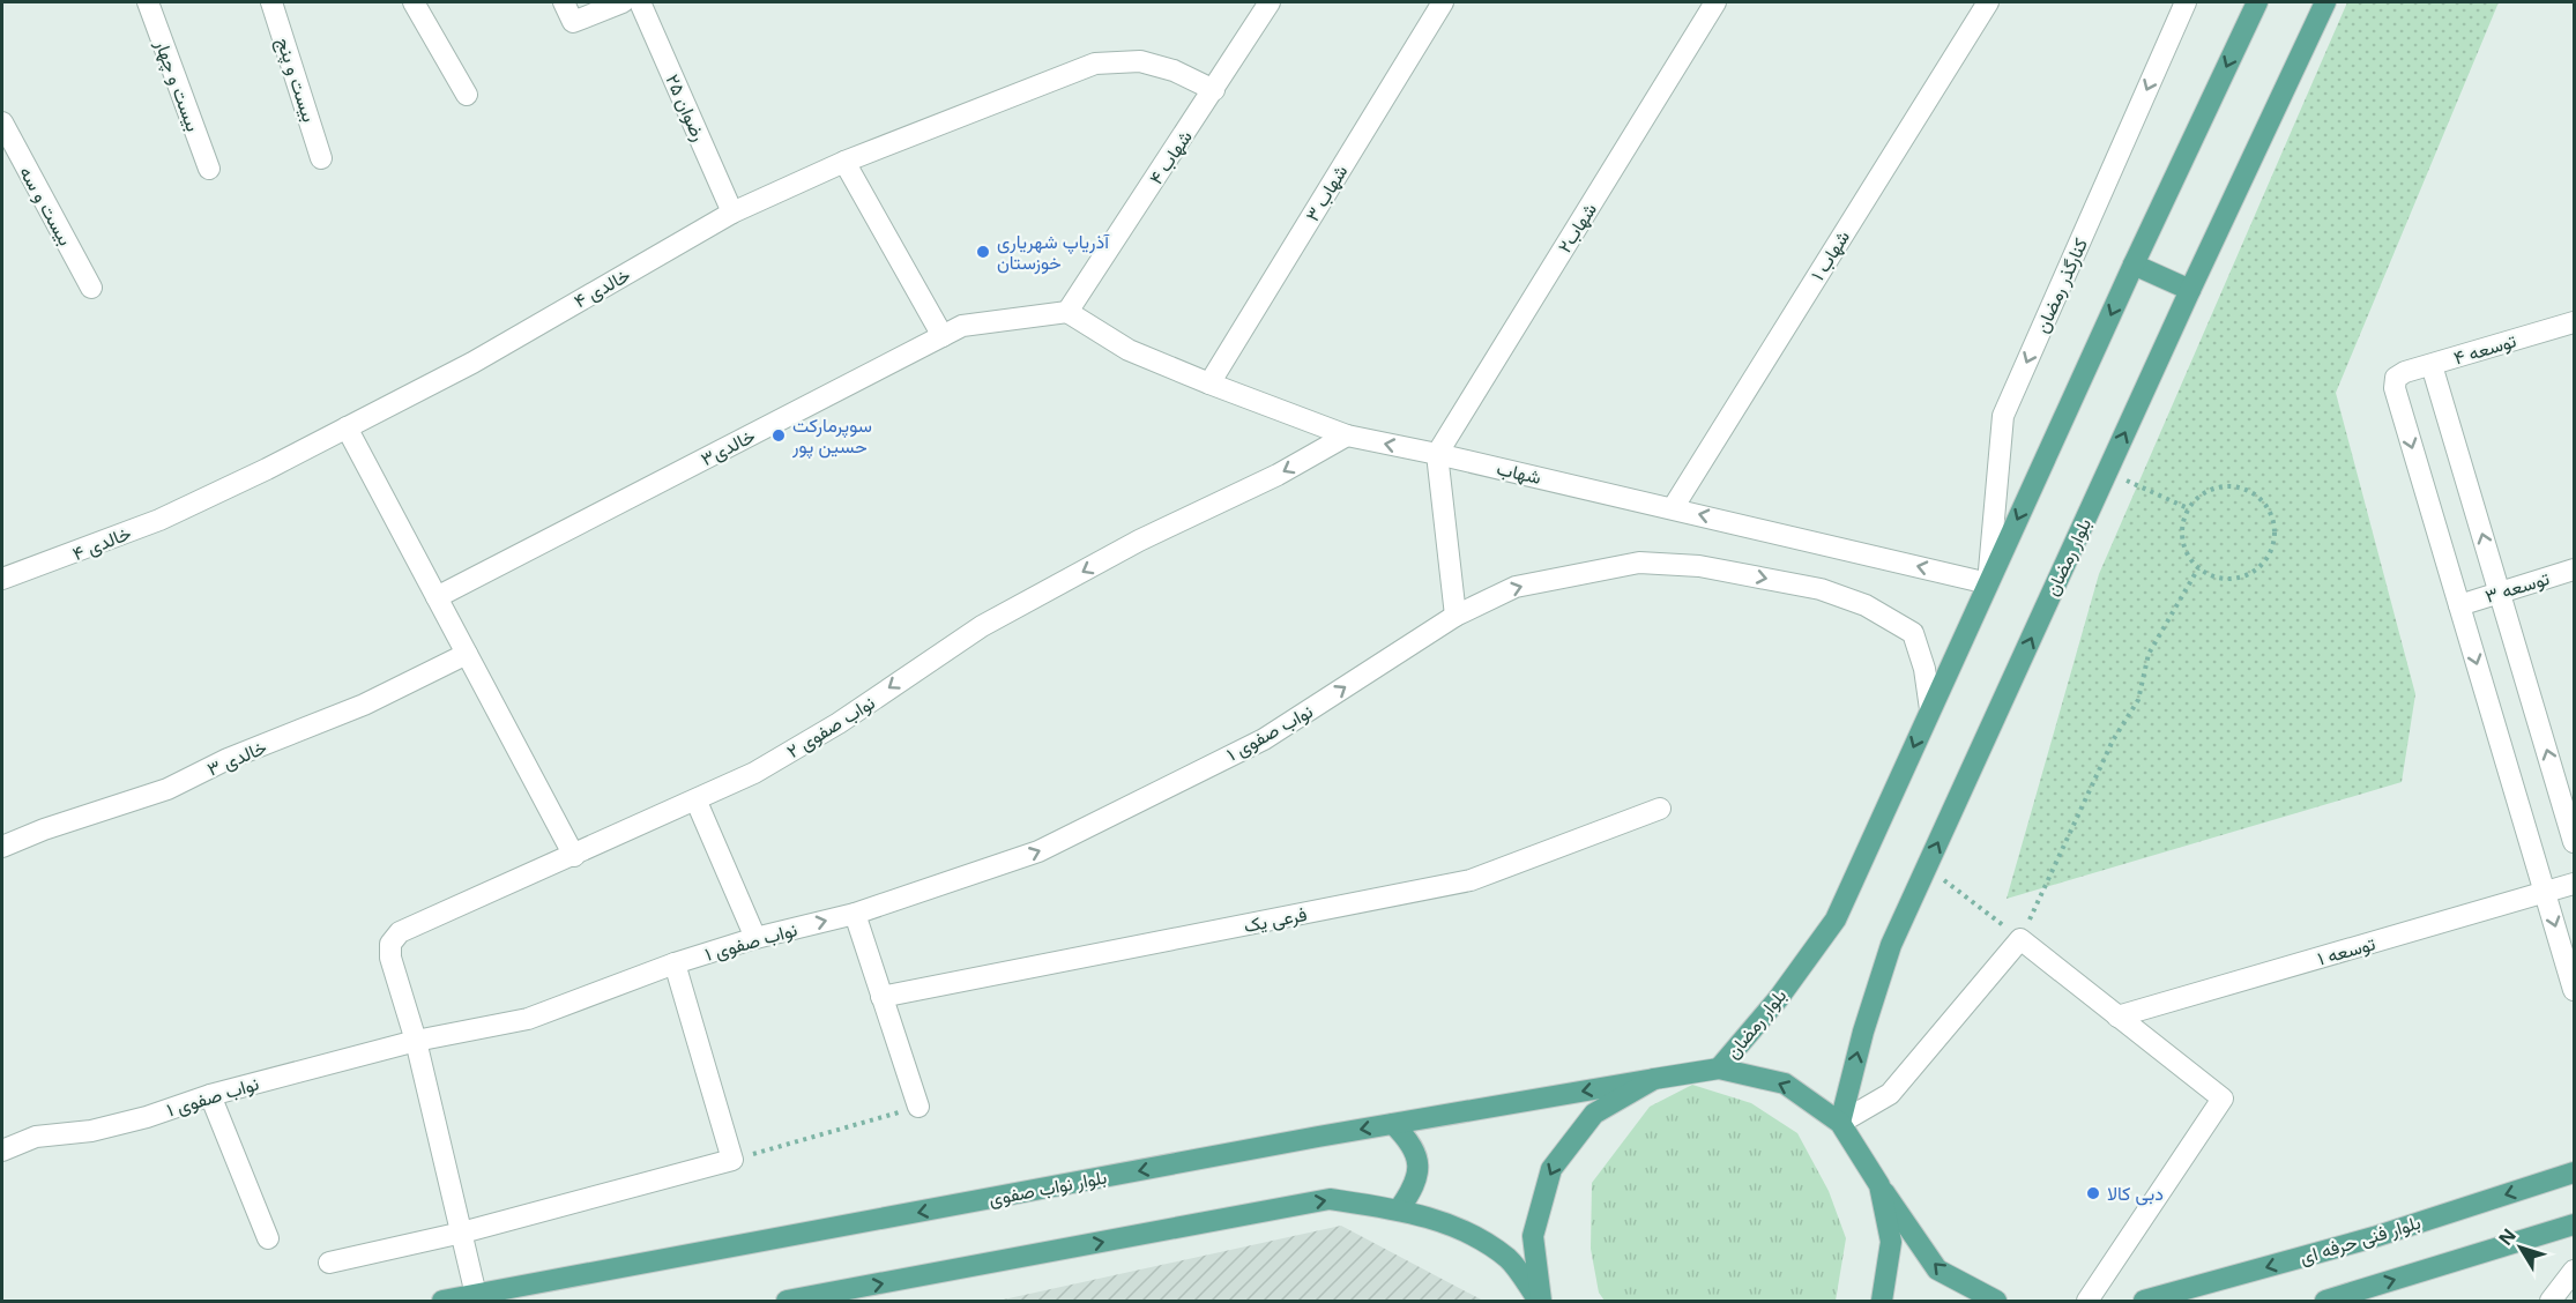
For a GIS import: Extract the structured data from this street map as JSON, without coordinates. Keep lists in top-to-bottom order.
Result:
{
  "streets": {
    "main road": ["بلوار رمضان", "بلوار نواب صفوی", "بلوار فنی حرفه ای"],
    "street": [
      "بیست و پنج",
      "بیست و چهار",
      "رضوان ۲۵",
      "شهاب ۴",
      "شهاب ۳",
      "بیست و سه",
      "شهاب۲",
      "شهاب ۱",
      "کنارگذر رمضان",
      "خالدی ۴",
      "توسعه ۴",
      "خالدی۳",
      "شهاب",
      "توسعه ۳",
      "نواب صفوی ۲",
      "نواب صفوی ۱",
      "خالدی ۳",
      "فرعی یک",
      "توسعه ۱"
    ]
  },
  "crossings": [
    ["رضوان ۲۵", "خالدی ۴"],
    ["شهاب ۴", "خالدی ۴"],
    ["شهاب ۴", "خالدی۳"],
    ["شهاب ۴", "شهاب"],
    ["شهاب ۳", "شهاب"],
    ["شهاب۲", "شهاب"],
    ["شهاب ۱", "شهاب"],
    ["کنارگذر رمضان", "شهاب"],
    ["کنارگذر رمضان", "بلوار رمضان"],
    ["توسعه ۴", "توسعه ۳"],
    ["خالدی۳", "شهاب"],
    ["شهاب", "بلوار رمضان"],
    ["شهاب", "نواب صفوی ۲"],
    ["بلوار رمضان", "نواب صفوی ۱"],
    ["بلوار رمضان", "بلوار نواب صفوی"],
    ["نواب صفوی ۲", "نواب صفوی ۱"],
    ["نواب صفوی ۲", "بلوار نواب صفوی"]
  ],
  "one_way": [
    "کنارگذر رمضان",
    "توسعه ۴",
    "شهاب",
    "نواب صفوی ۲",
    "نواب صفوی ۱"
  ],
  "places": ["آذریاپ شهریاری خوزستان", "سوپرمارکت حسین پور", "دبی کالا"],
  "north": "top left"
}
